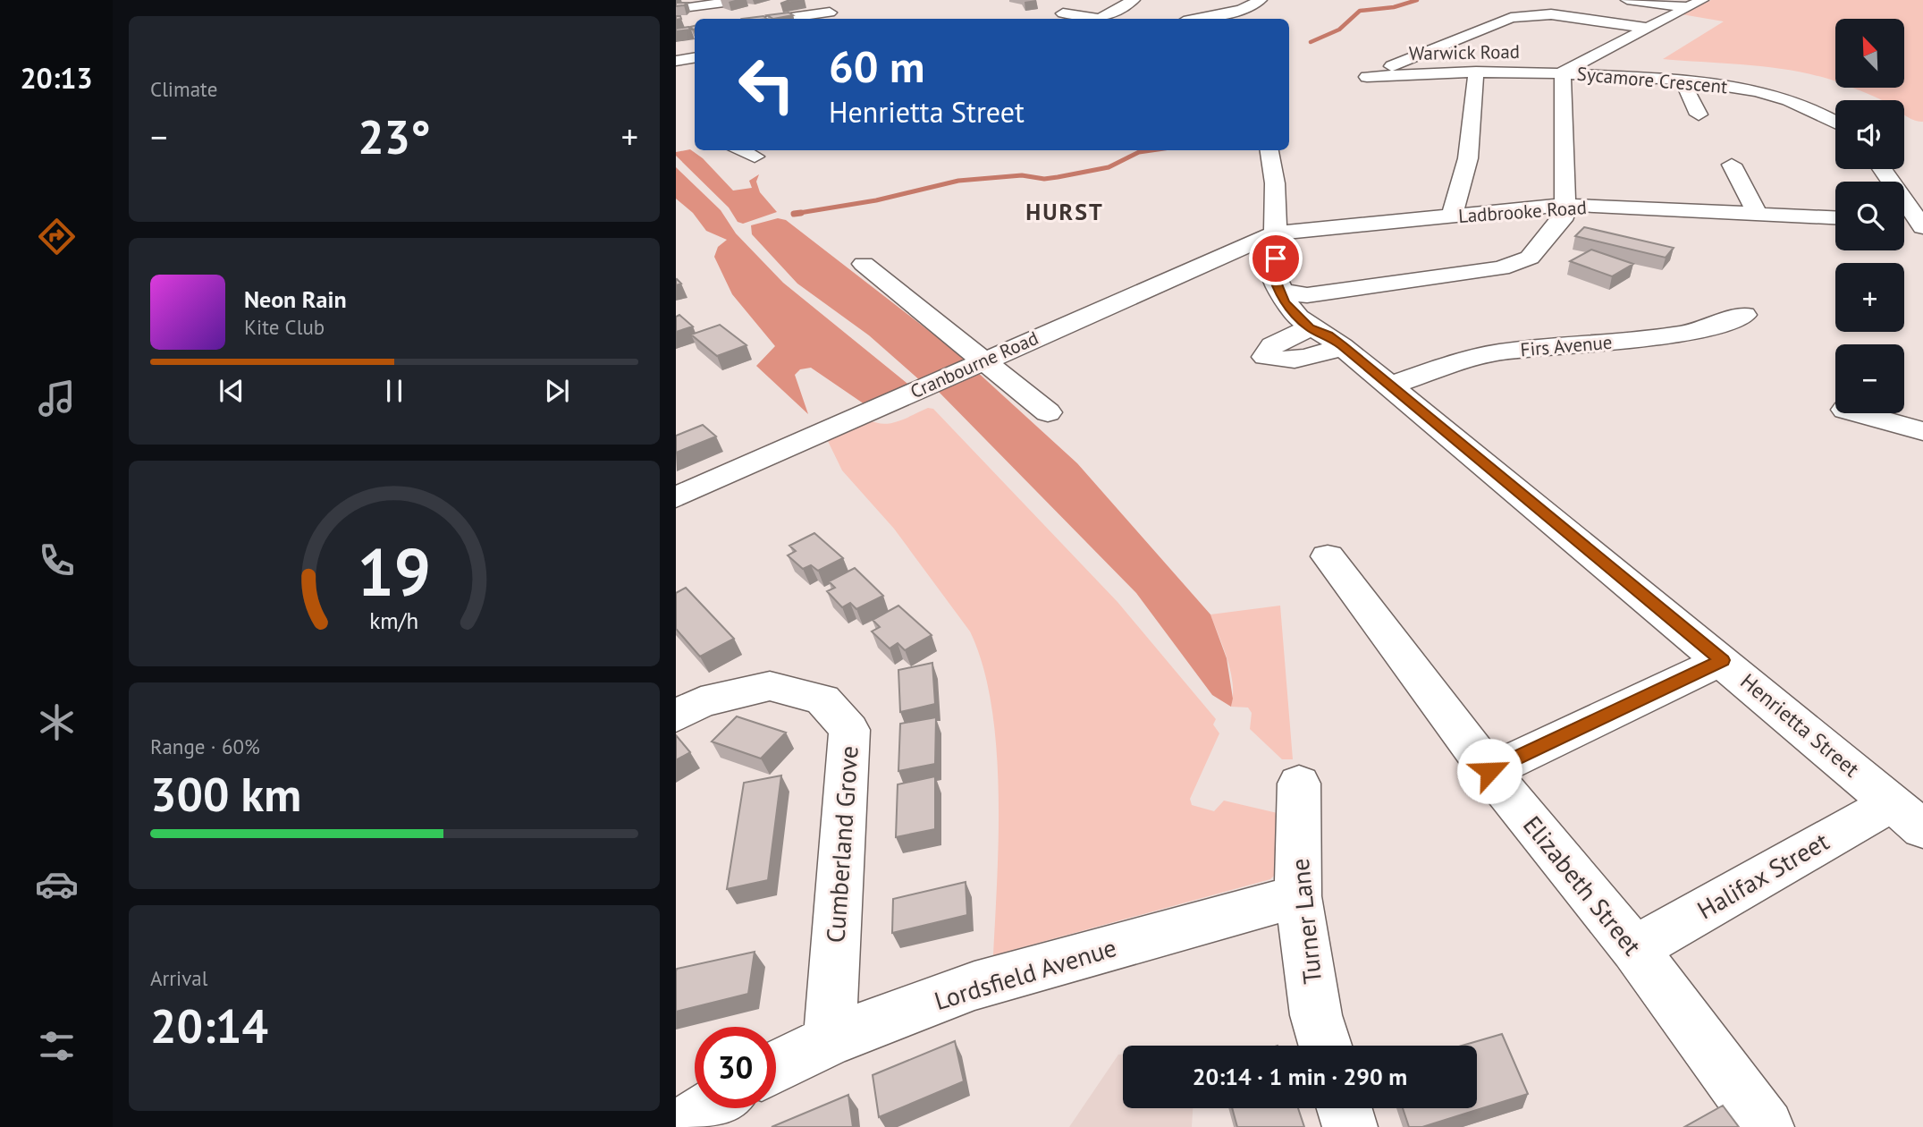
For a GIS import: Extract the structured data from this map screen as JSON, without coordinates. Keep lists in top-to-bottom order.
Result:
{
  "streets": {
    "street": [
      "Warwick Road",
      "Sycamore Crescent",
      "Ladbrooke Road",
      "Firs Avenue",
      "Cranbourne Road",
      "Henrietta Street",
      "Cumberland Grove",
      "Halifax Street",
      "Elizabeth Street",
      "Turner Lane",
      "Lordsfield Avenue"
    ]
  },
  "crossings": [
    ["Warwick Road", "Sycamore Crescent"],
    ["Ladbrooke Road", "Cranbourne Road"],
    ["Ladbrooke Road", "Henrietta Street"],
    ["Firs Avenue", "Henrietta Street"],
    ["Cranbourne Road", "Henrietta Street"],
    ["Henrietta Street", "Halifax Street"],
    ["Cumberland Grove", "Lordsfield Avenue"],
    ["Halifax Street", "Elizabeth Street"],
    ["Turner Lane", "Lordsfield Avenue"]
  ],
  "districts": ["HURST"],
  "north": "top left",
  "page": {
    "tabs": "20:13",
    "tile": [
      "Climate",
      ["Range · 60%", "300 km"],
      ["Arrival", "20:14"]
    ],
    "map_buttons": ["+", "−"],
    "turn": ["60 m", "Henrietta Street"],
    "heat": ["−", "23°", "+"],
    "song": ["Neon Rain", "Kite Club"],
    "limit": "30",
    "trip": "20:14 · 1 min · 290 m",
    "gauge": ["19", "km/h"]
  }
}
